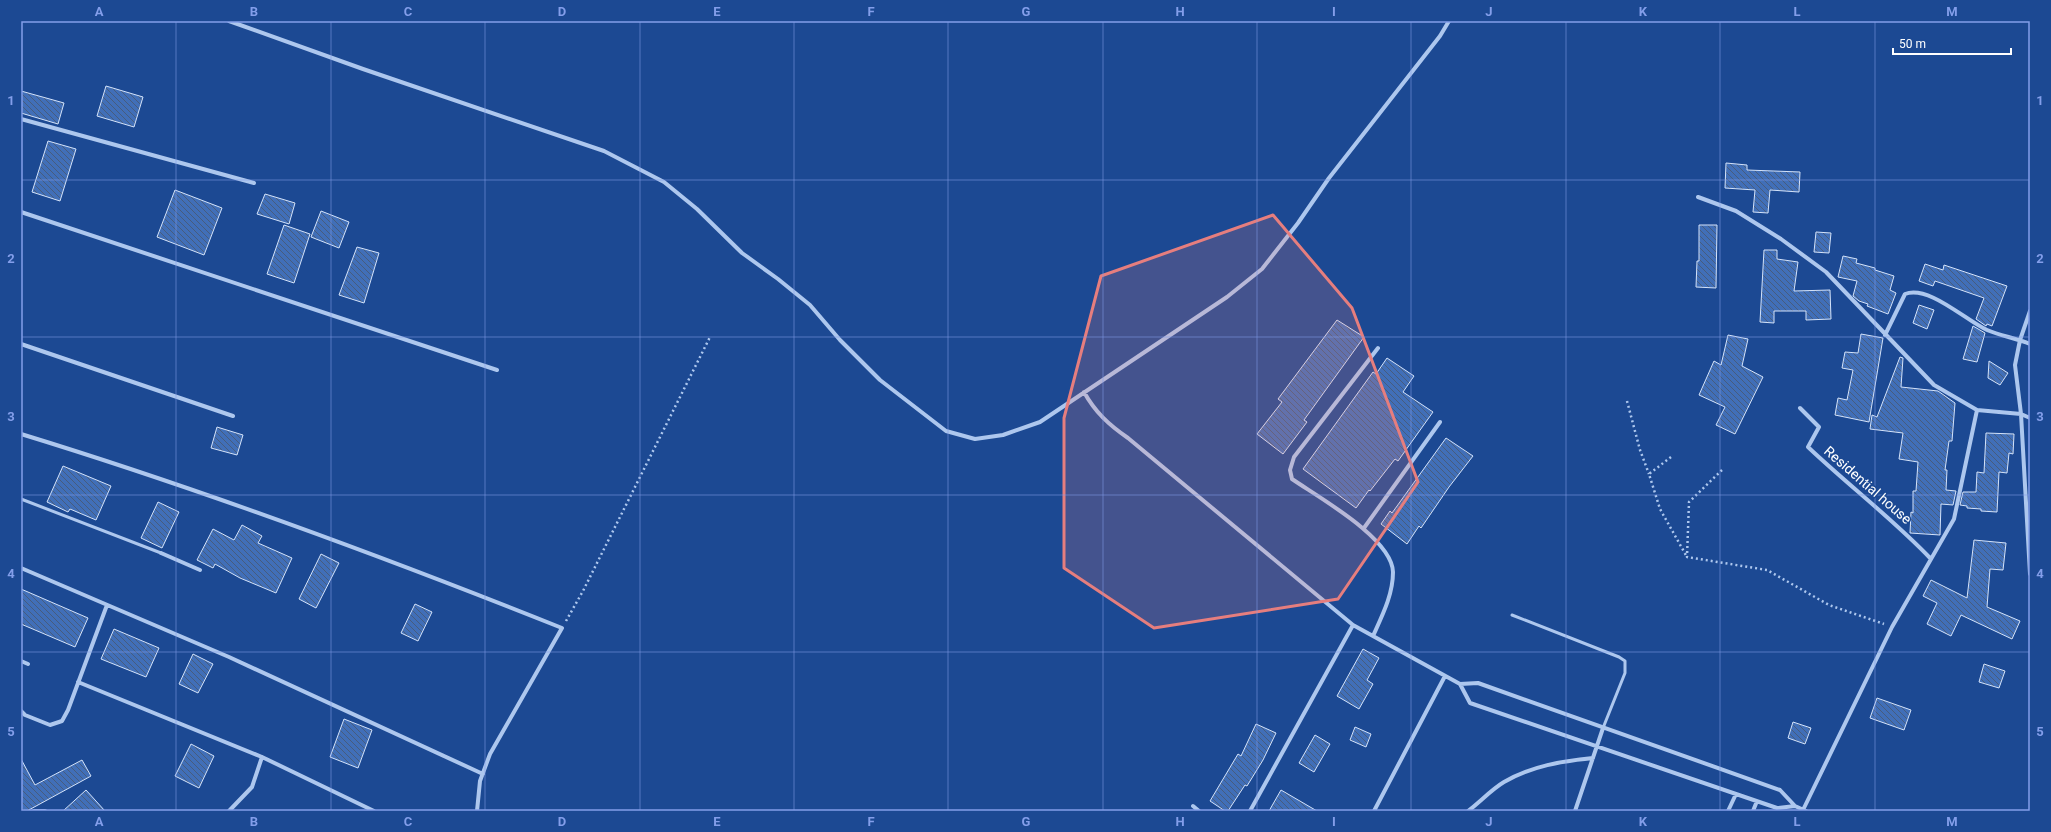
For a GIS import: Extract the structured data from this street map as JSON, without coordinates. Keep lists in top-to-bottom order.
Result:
{
  "streets": {
    "street": ["Residential house"]
  },
  "scale_bar": "50 m",
  "grid": {
    "columns": [
      "A",
      "B",
      "C",
      "D",
      "E",
      "F",
      "G",
      "H",
      "I",
      "J",
      "K",
      "L",
      "M"
    ],
    "rows": [
      "1",
      "2",
      "3",
      "4",
      "5"
    ]
  }
}
